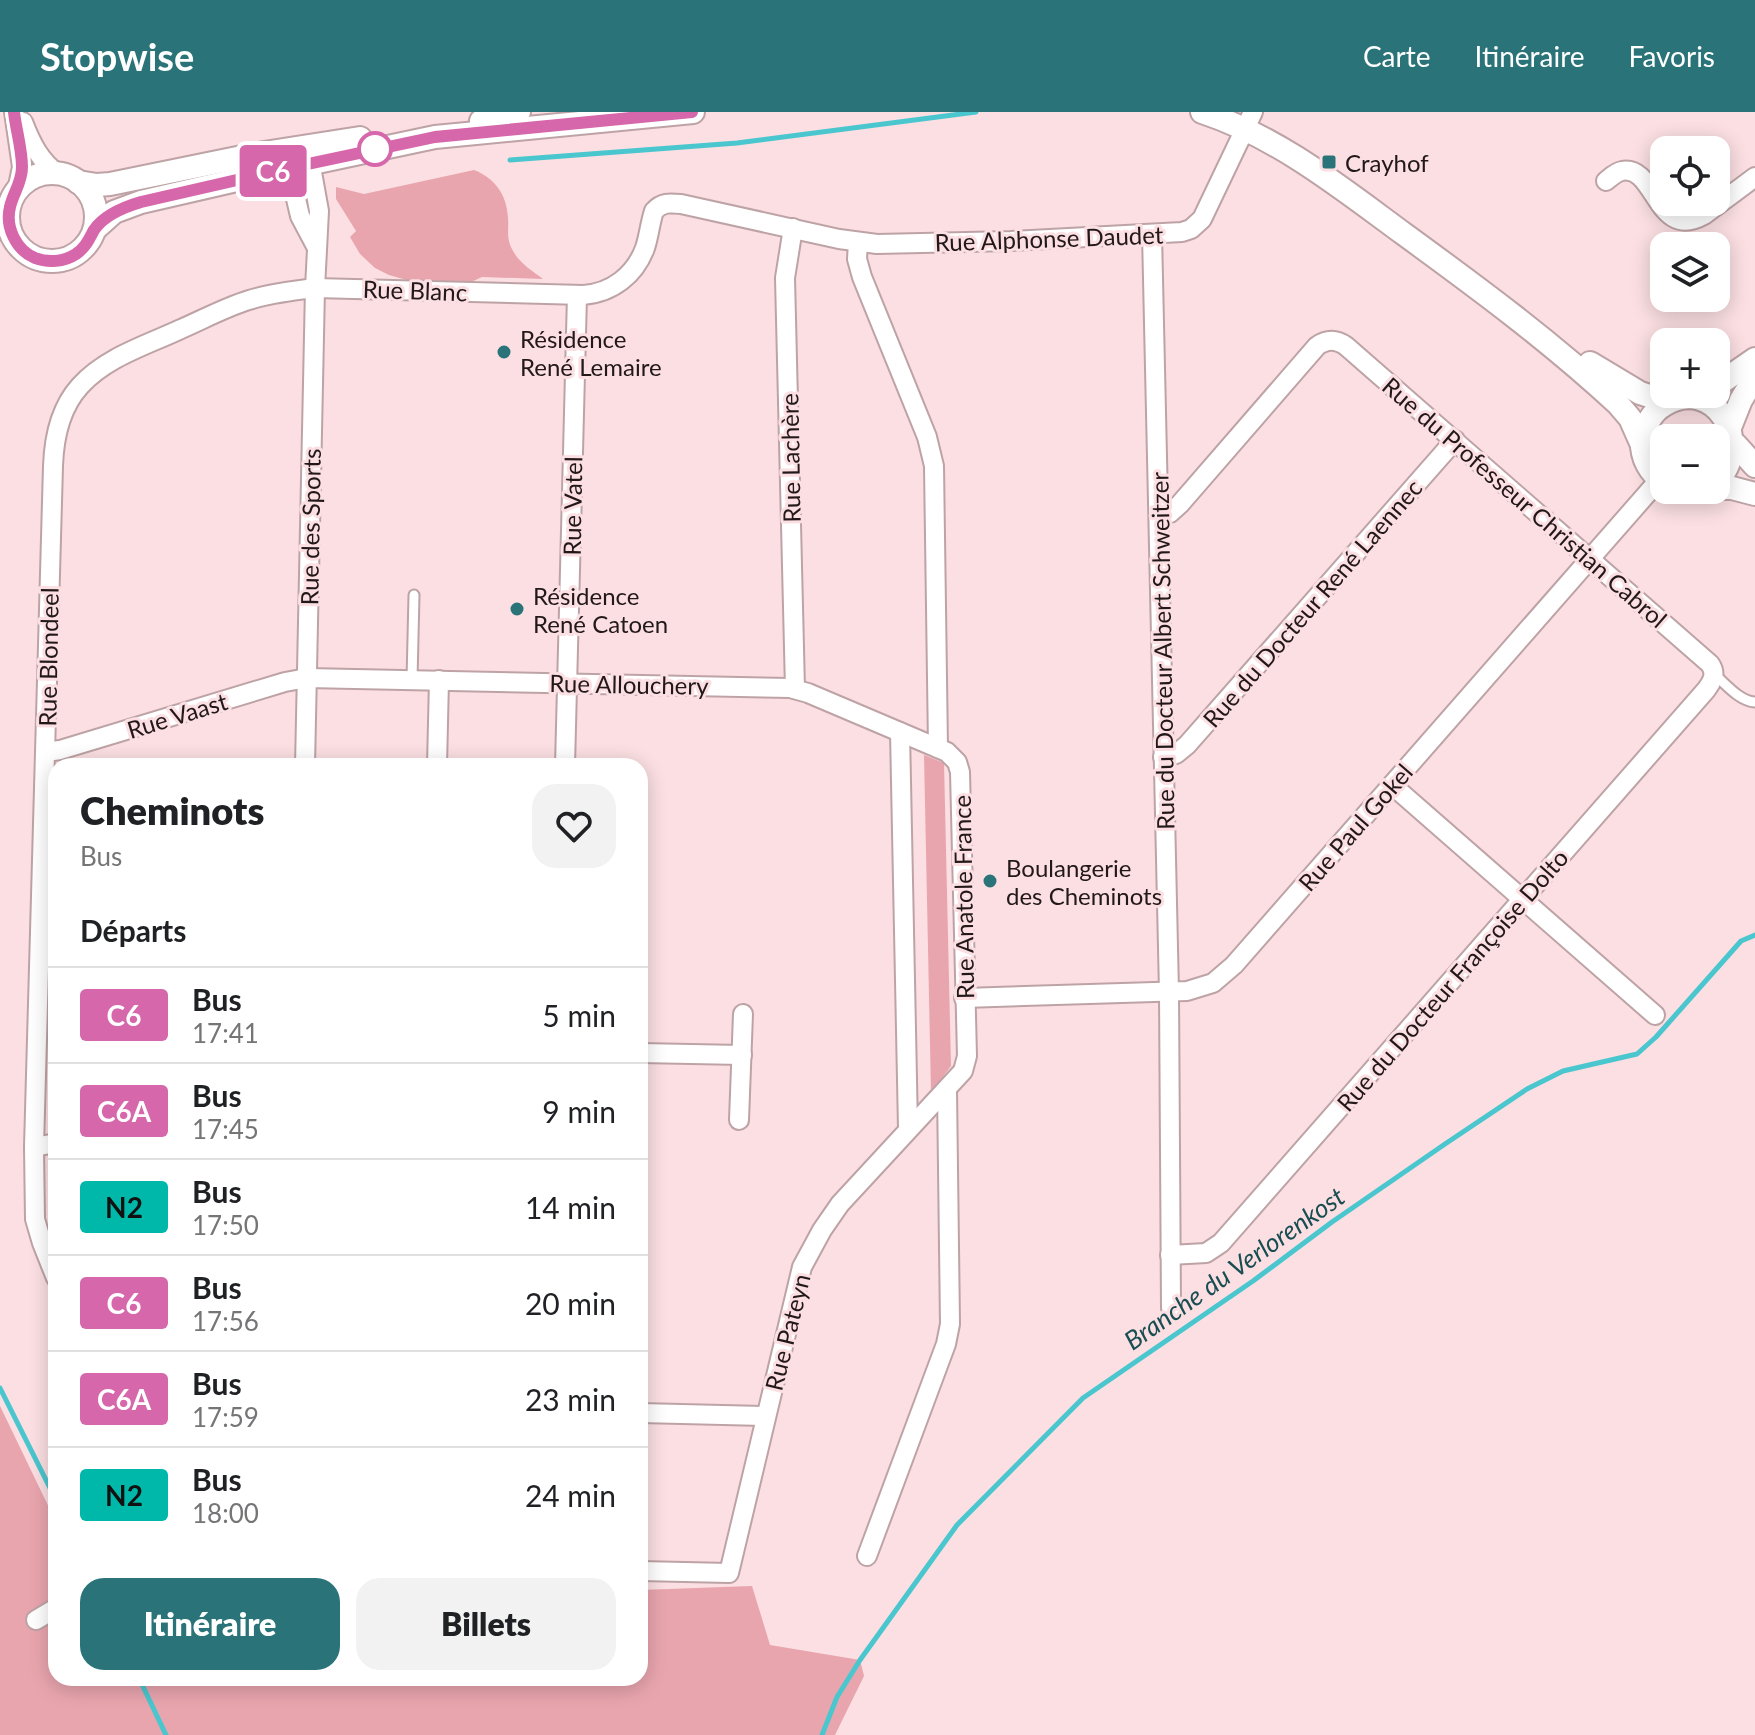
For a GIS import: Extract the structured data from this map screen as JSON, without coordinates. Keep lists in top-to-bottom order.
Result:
{
  "streets": {
    "street": [
      "Rue Alphonse Daudet",
      "Rue Blanc",
      "Rue Lachère",
      "Rue du Professeur Christian Cabrol",
      "Rue Vatel",
      "Rue des Sports",
      "Rue du Docteur René Laennec",
      "Rue du Docteur Albert Schweitzer",
      "Rue Blondeel",
      "Rue Allouchery",
      "Rue Vaast",
      "Rue Paul Gokel",
      "Rue Anatole France",
      "Rue du Docteur Françoise Dolto",
      "Rue Pateyn"
    ]
  },
  "crossings": [
    ["Rue Alphonse Daudet", "Rue Blanc"],
    ["Rue Alphonse Daudet", "Rue Lachère"],
    ["Rue Alphonse Daudet", "Rue du Docteur Albert Schweitzer"],
    ["Rue Blanc", "Rue Lachère"],
    ["Rue Blanc", "Rue Vatel"],
    ["Rue Blanc", "Rue des Sports"],
    ["Rue Blanc", "Rue Blondeel"],
    ["Rue Lachère", "Rue Allouchery"],
    ["Rue du Professeur Christian Cabrol", "Rue du Docteur René Laennec"],
    ["Rue du Professeur Christian Cabrol", "Rue du Docteur Albert Schweitzer"],
    ["Rue du Professeur Christian Cabrol", "Rue Paul Gokel"],
    ["Rue du Professeur Christian Cabrol", "Rue du Docteur Françoise Dolto"],
    ["Rue Vatel", "Rue Allouchery"],
    ["Rue des Sports", "Rue Allouchery"],
    ["Rue des Sports", "Rue Vaast"],
    ["Rue du Docteur René Laennec", "Rue du Docteur Albert Schweitzer"],
    ["Rue du Docteur Albert Schweitzer", "Rue Paul Gokel"],
    ["Rue du Docteur Albert Schweitzer", "Rue du Docteur Françoise Dolto"],
    ["Rue Blondeel", "Rue Vaast"],
    ["Rue Allouchery", "Rue Vaast"],
    ["Rue Allouchery", "Rue Anatole France"],
    ["Rue Paul Gokel", "Rue Anatole France"],
    ["Rue Anatole France", "Rue Pateyn"]
  ],
  "water": ["Branche du Verlorenkost"],
  "places": {
    "transit": ["Crayhof"],
    "other": ["Résidence René Lemaire", "Résidence René Catoen", "Boulangerie des Cheminots"]
  },
  "lines": ["bus line C6"],
  "page": {
    "header": "Stopwise",
    "nav": ["Carte", "Itinéraire", "Favoris"],
    "on_map": "C6",
    "map_buttons": ["+", "−"],
    "heading": [
      ["Cheminots", "Bus"],
      "Départs"
    ],
    "list": [
      {
        "mark": "C6",
        "name": "Bus",
        "note": "17:41",
        "value": "5 min"
      },
      {
        "mark": "C6A",
        "name": "Bus",
        "note": "17:45",
        "value": "9 min"
      },
      {
        "mark": "N2",
        "name": "Bus",
        "note": "17:50",
        "value": "14 min"
      },
      {
        "mark": "C6",
        "name": "Bus",
        "note": "17:56",
        "value": "20 min"
      },
      {
        "mark": "C6A",
        "name": "Bus",
        "note": "17:59",
        "value": "23 min"
      },
      {
        "mark": "N2",
        "name": "Bus",
        "note": "18:00",
        "value": "24 min"
      }
    ],
    "buttons": ["Itinéraire", "Billets"]
  }
}
